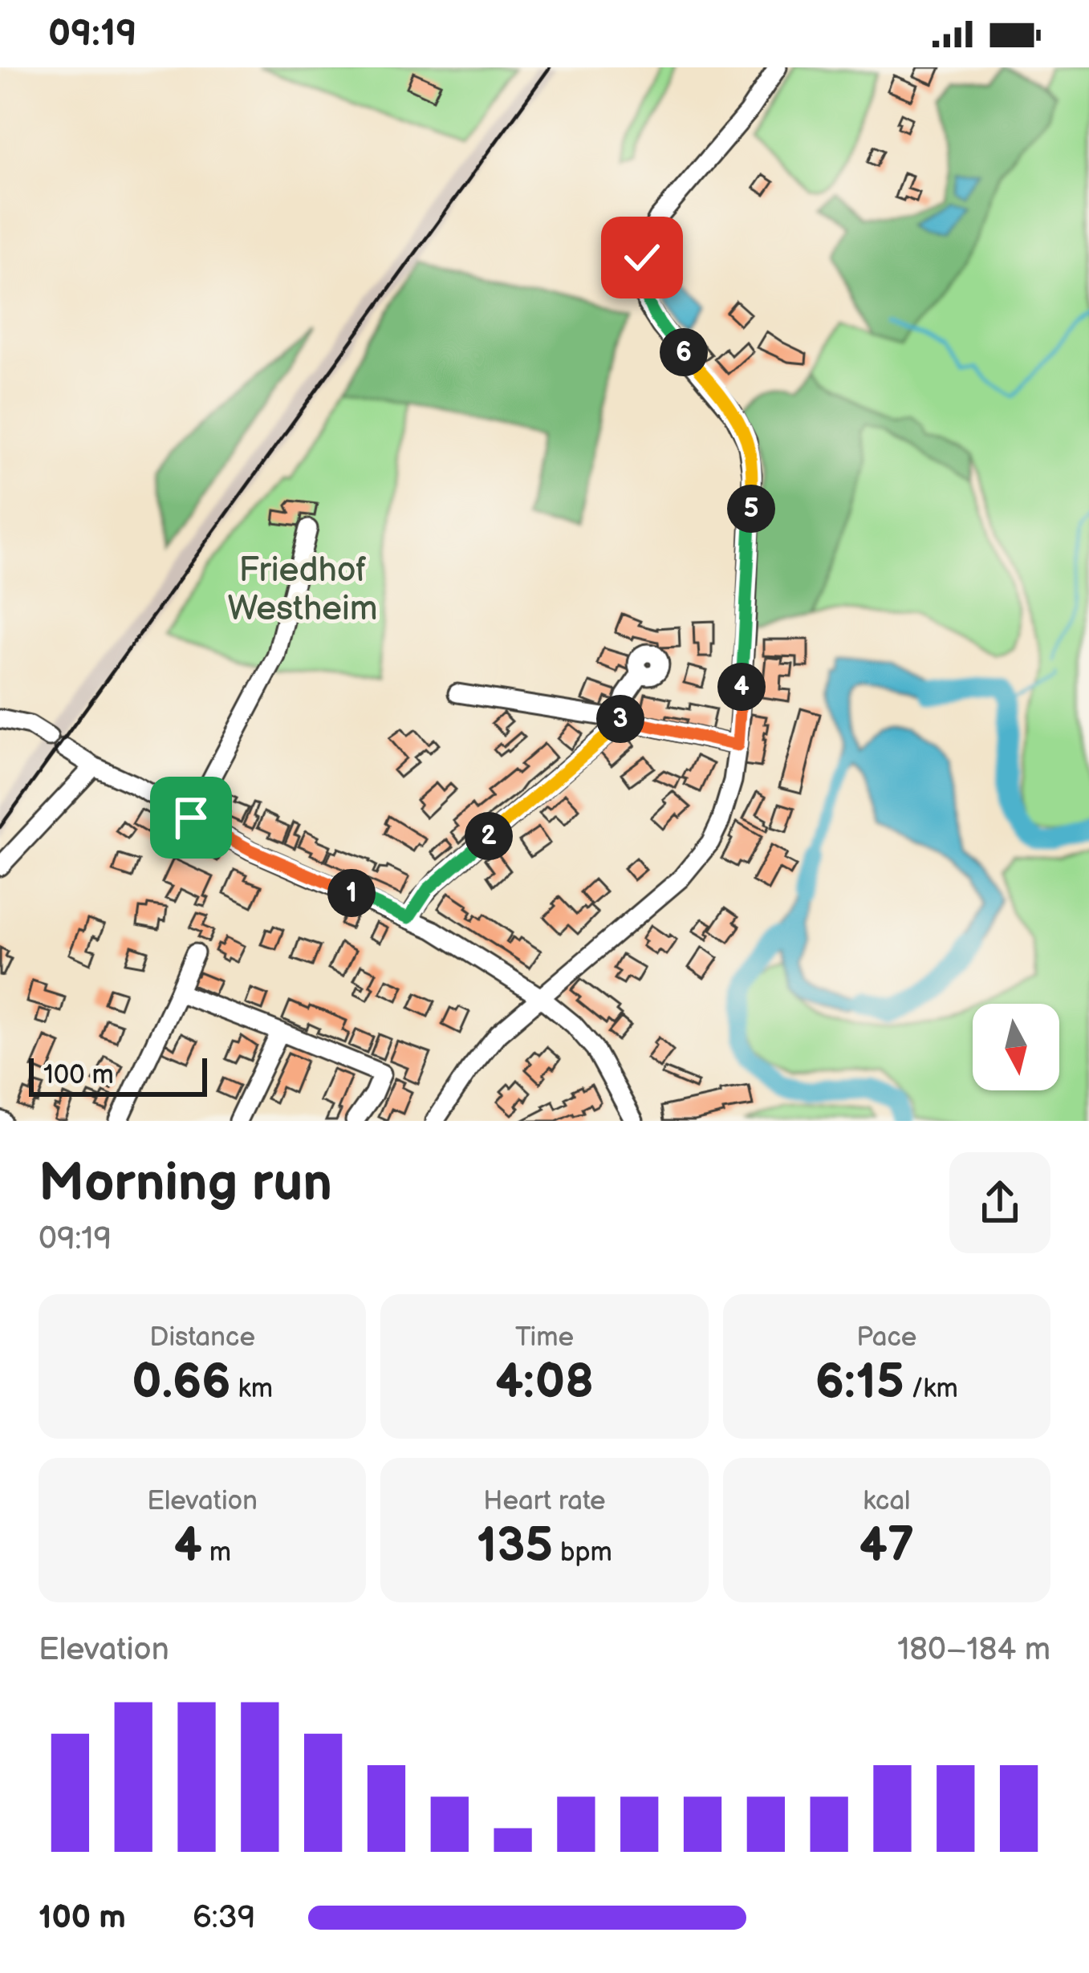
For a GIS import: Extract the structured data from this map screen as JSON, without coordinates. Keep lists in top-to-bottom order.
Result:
{
  "parks": ["Friedhof Westheim"],
  "scale_bar": "100 m",
  "north": "bottom",
  "page": {
    "status": "09:19",
    "pins": [
      "6",
      "5",
      "4",
      "3",
      "2",
      "1"
    ],
    "scale": "100 m",
    "heading": ["Morning run", "09:19"],
    "stats": [
      ["Distance", "0.66 km"],
      ["Time", "4:08"],
      ["Pace", "6:15 /km"],
      ["Elevation", "4 m"],
      ["Heart rate", "135 bpm"],
      ["kcal", "47"]
    ],
    "chart": ["Elevation", "180–184 m"],
    "list": [
      {
        "name": "100 m",
        "note": "6:39"
      }
    ]
  }
}
